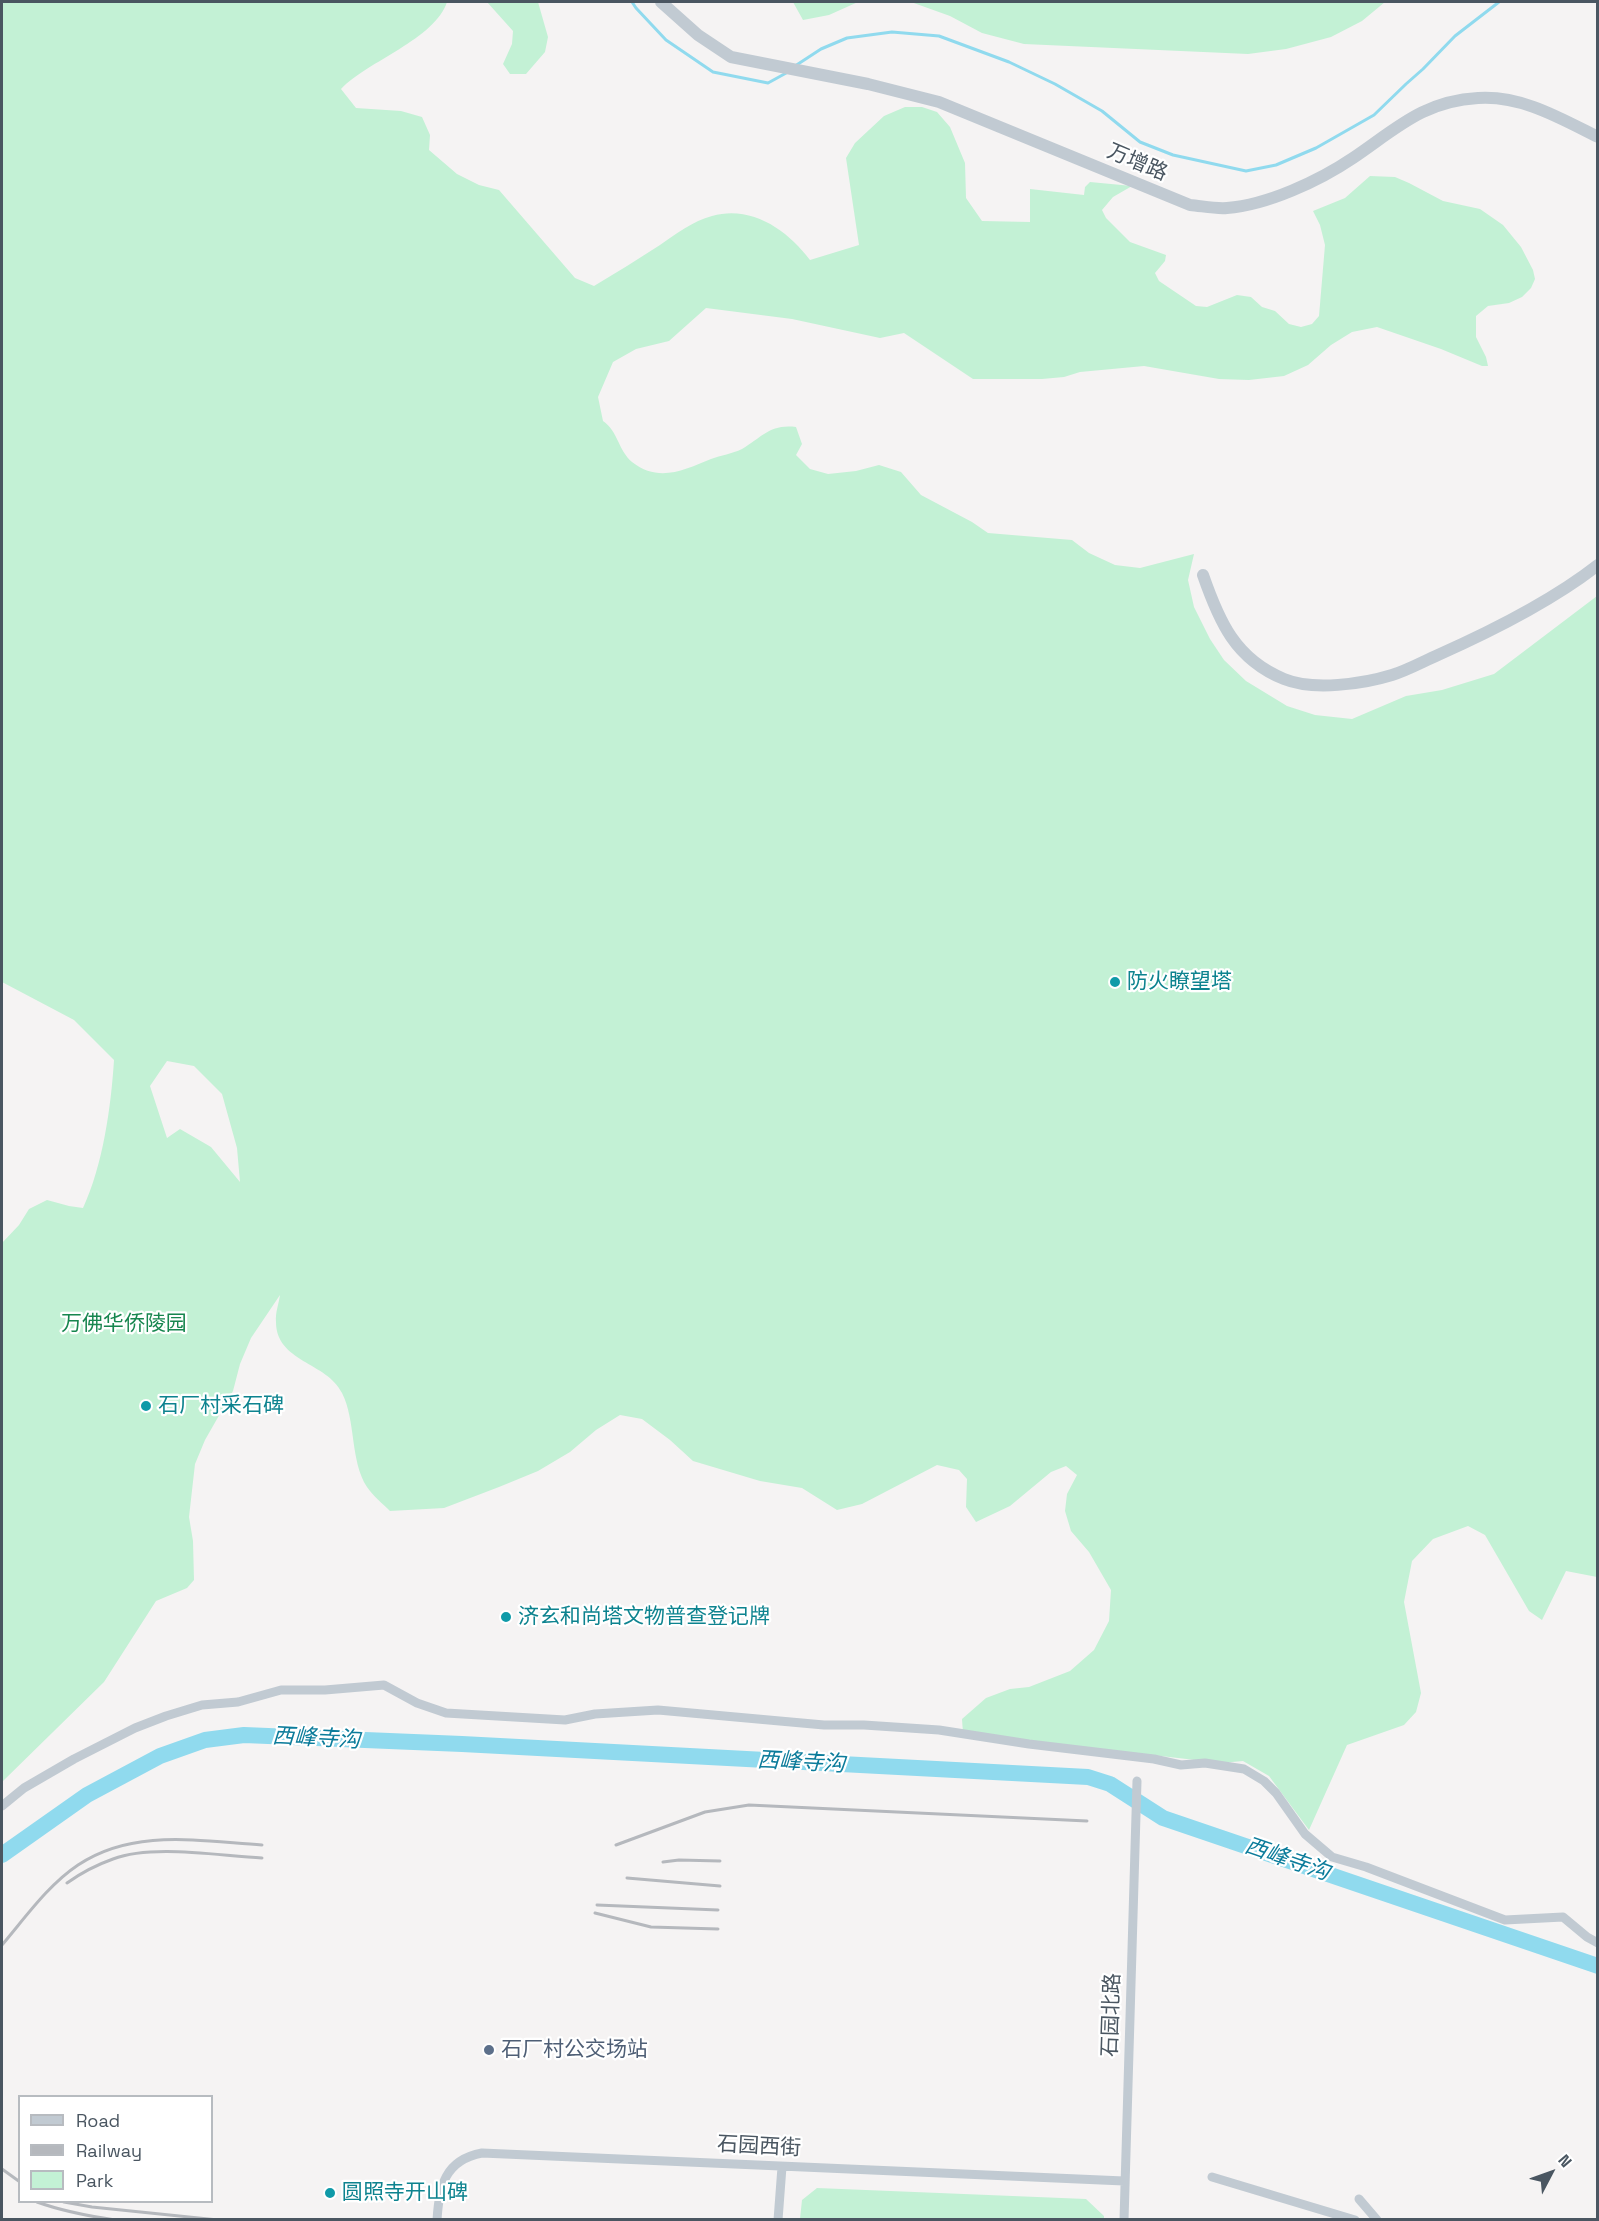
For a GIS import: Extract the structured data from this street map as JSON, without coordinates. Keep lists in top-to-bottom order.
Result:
{
  "streets": {
    "street": ["万增路", "石园北路", "石园西街"]
  },
  "crossings": [
    ["石园北路", "石园西街"]
  ],
  "water": ["西峰寺沟"],
  "parks": ["万佛华侨陵园"],
  "places": [
    "防火瞭望塔",
    "石厂村采石碑",
    "济玄和尚塔文物普查登记牌",
    "石厂村公交场站",
    "圆照寺开山碑"
  ],
  "legend": ["Road", "Railway", "Park"],
  "north": "top right"
}
